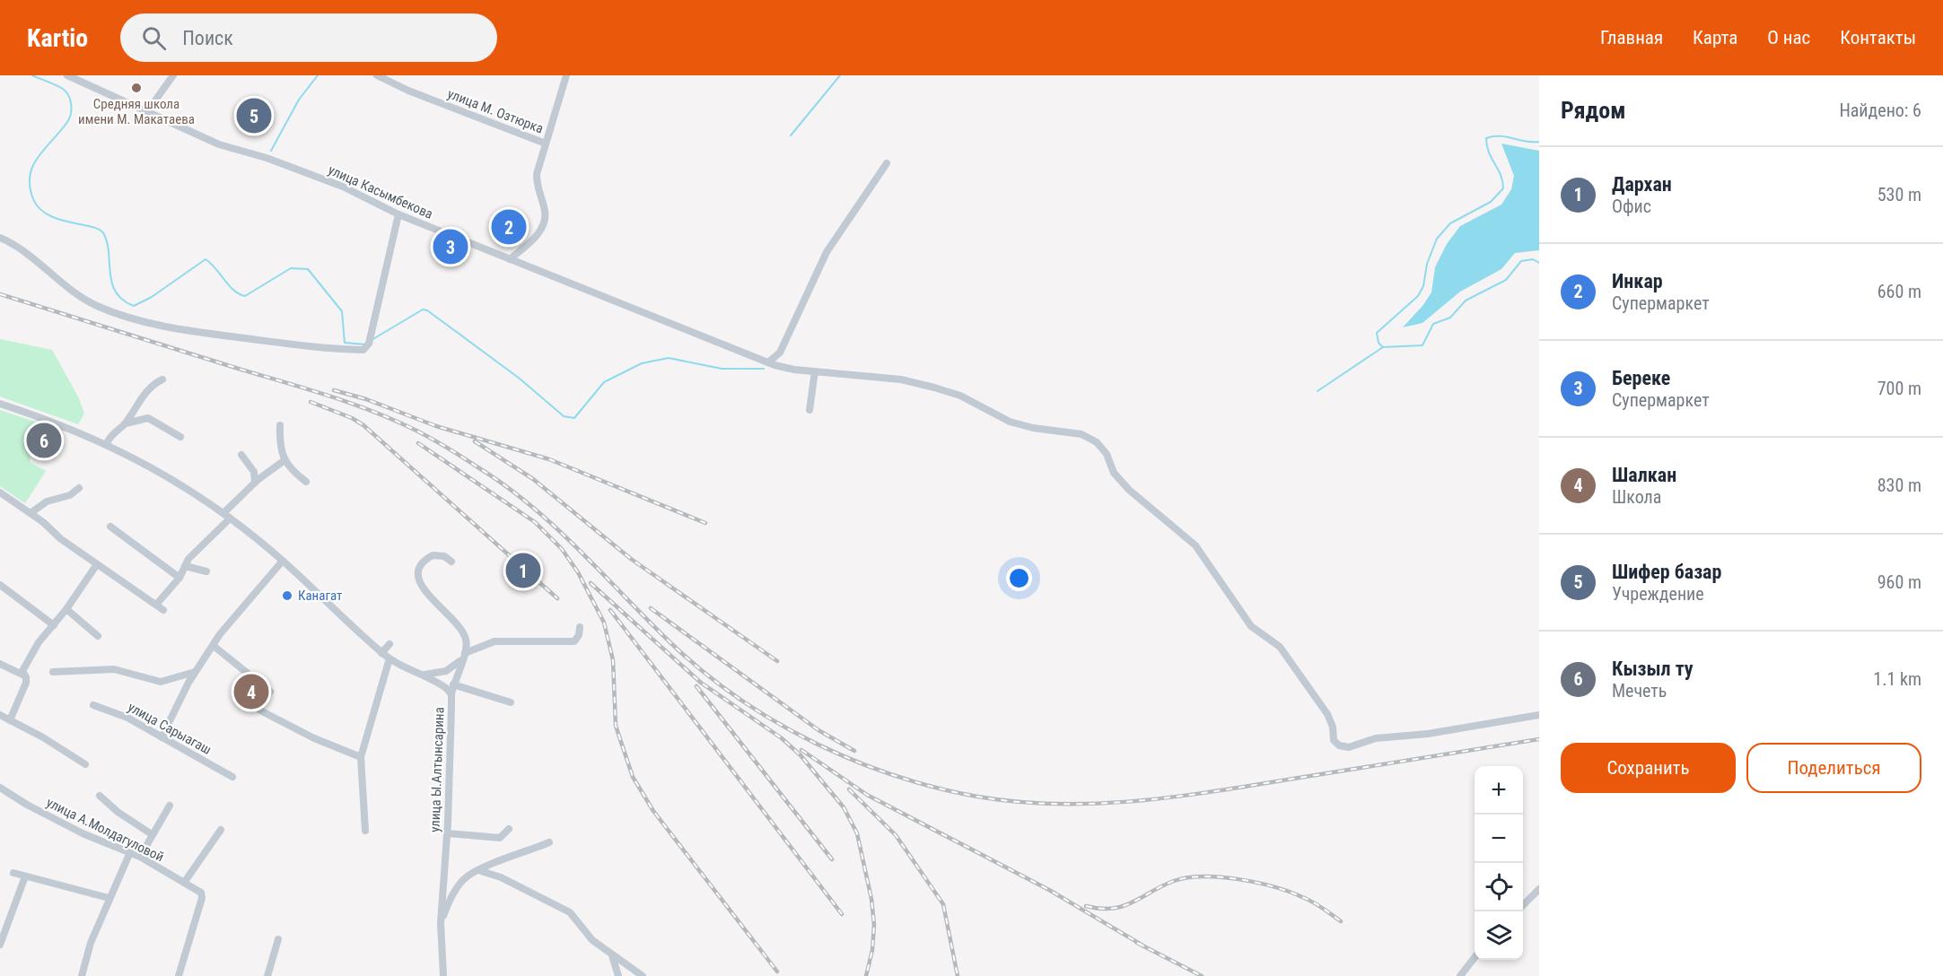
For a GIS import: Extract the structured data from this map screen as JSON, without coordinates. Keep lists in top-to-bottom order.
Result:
{
  "streets": {
    "street": [
      "улица М. Озтюрка",
      "улица Касымбекова",
      "улица Сарыагаш",
      "улица Ы.Алтынсарина",
      "улица А.Молдагуловой"
    ]
  },
  "crossings": [
    ["улица М. Озтюрка", "улица Касымбекова"]
  ],
  "places": ["Средняя школа имени М. Макатаева", "Канагат"],
  "page": {
    "header": "Kartio",
    "search": "Поиск",
    "nav": [
      "Главная",
      "Карта",
      "О нас",
      "Контакты"
    ],
    "heading": ["Рядом", "Найдено: 6"],
    "pins": [
      "5",
      "2",
      "3",
      "6",
      "1",
      "4"
    ],
    "list": [
      {
        "mark": "1",
        "name": "Дархан",
        "note": "Офис",
        "value": "530 m"
      },
      {
        "mark": "2",
        "name": "Инкар",
        "note": "Супермаркет",
        "value": "660 m"
      },
      {
        "mark": "3",
        "name": "Береке",
        "note": "Супермаркет",
        "value": "700 m"
      },
      {
        "mark": "4",
        "name": "Шалкан",
        "note": "Школа",
        "value": "830 m"
      },
      {
        "mark": "5",
        "name": "Шифер базар",
        "note": "Учреждение",
        "value": "960 m"
      },
      {
        "mark": "6",
        "name": "Кызыл ту",
        "note": "Мечеть",
        "value": "1.1 km"
      }
    ],
    "buttons": ["Сохранить", "Поделиться"],
    "map_buttons": ["+", "−"]
  }
}
